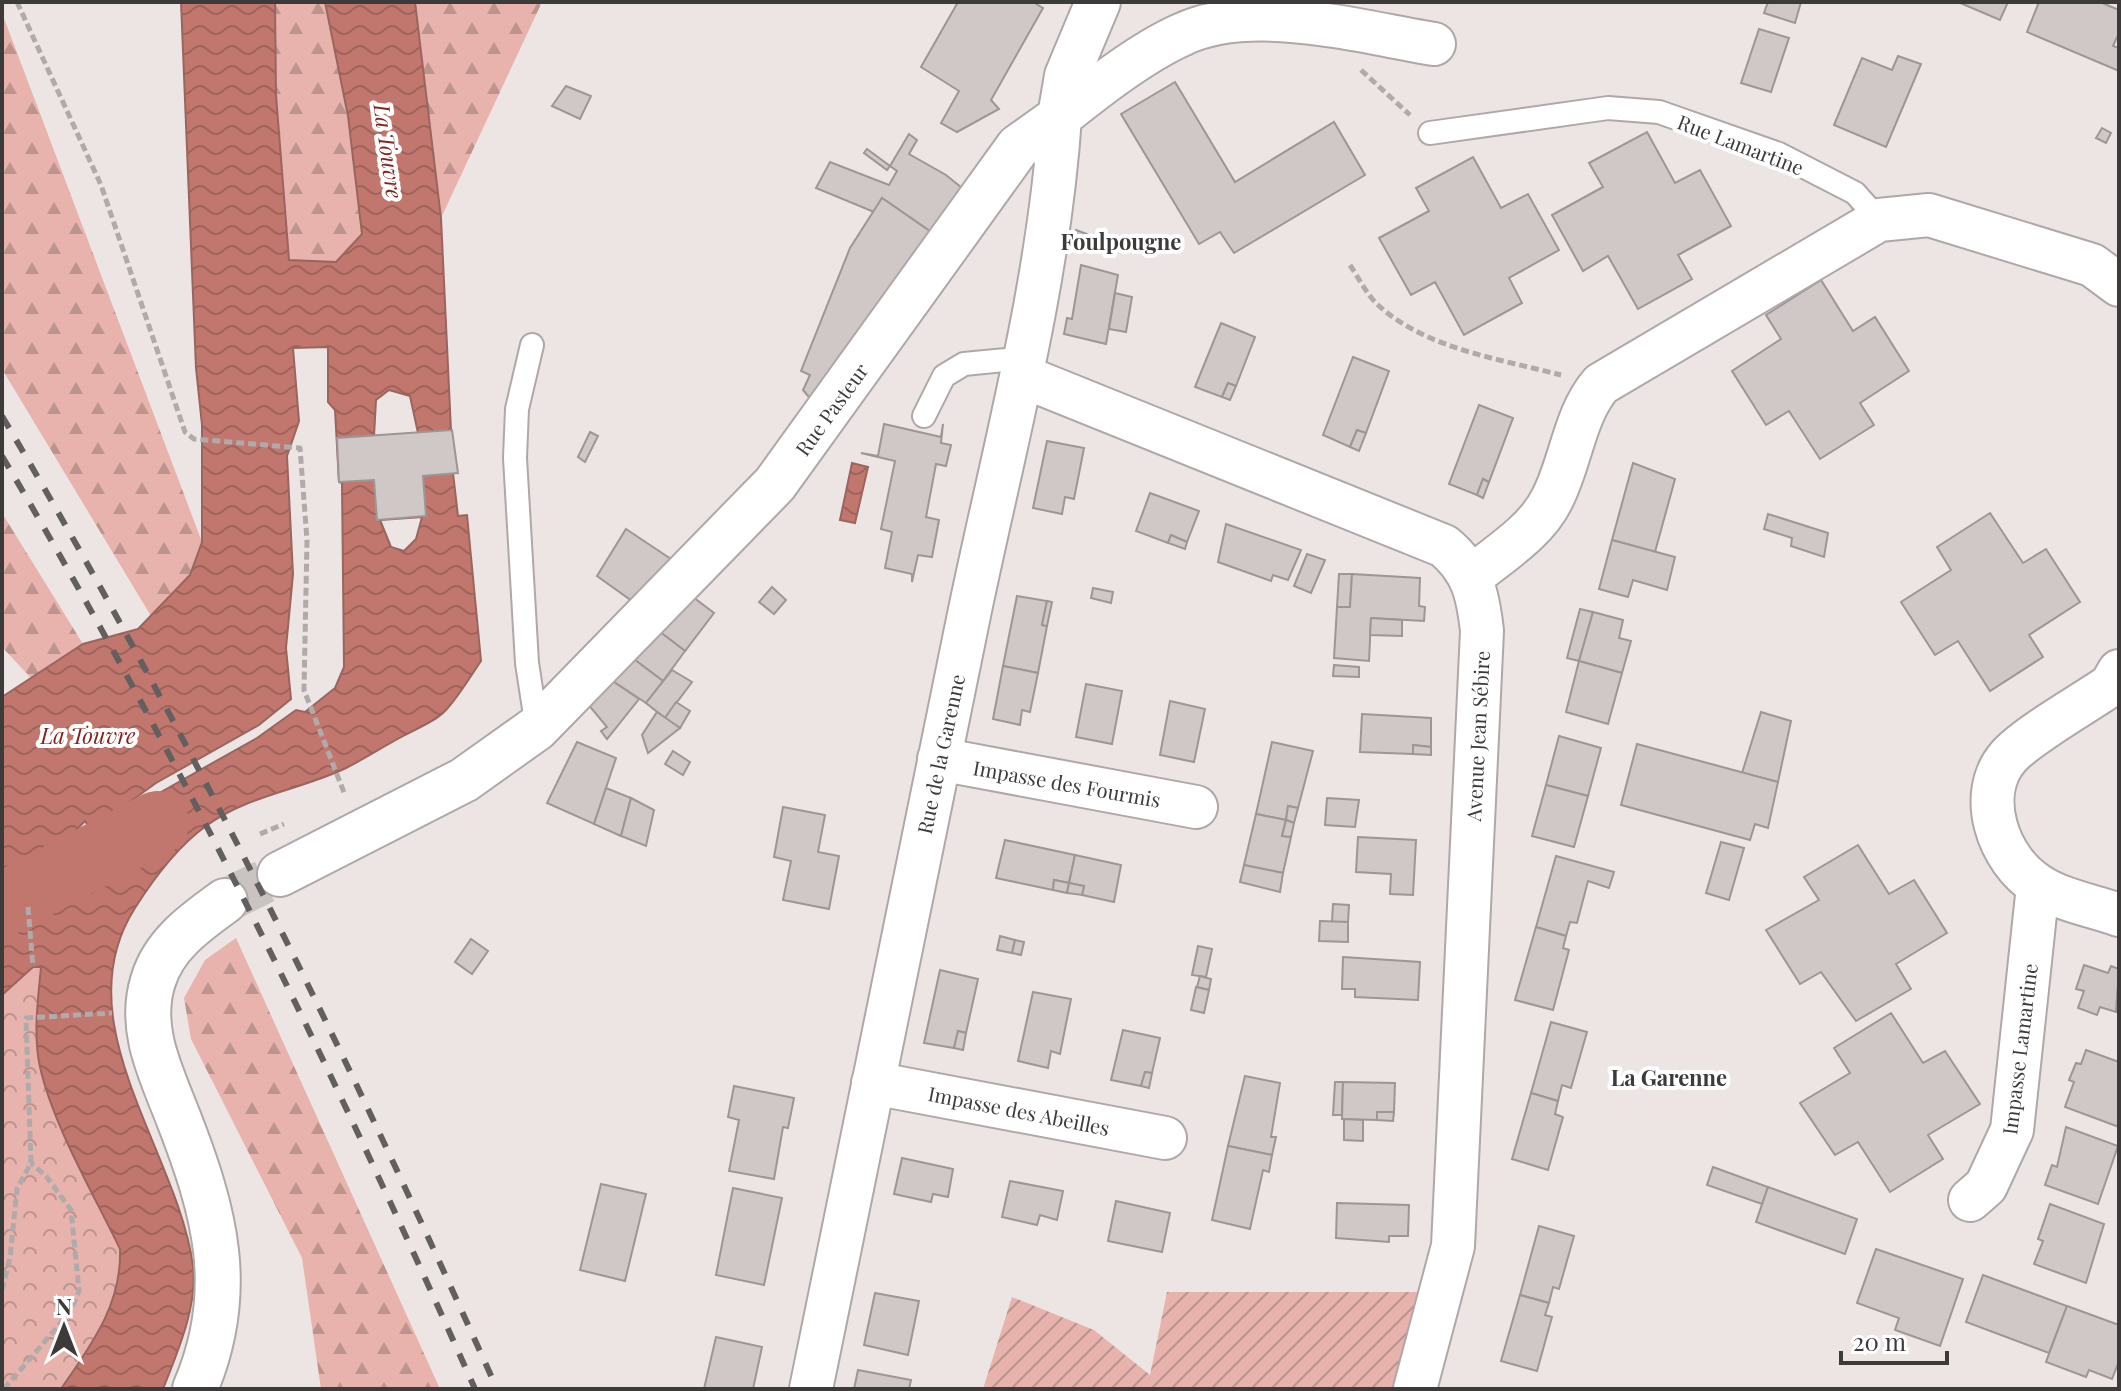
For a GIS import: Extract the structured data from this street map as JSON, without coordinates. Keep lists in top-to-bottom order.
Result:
{
  "streets": {
    "street": [
      "Rue Pasteur",
      "Avenue Jean Sébire",
      "Rue de la Garenne",
      "Impasse des Fourmis",
      "Impasse Lamartine",
      "Impasse des Abeilles"
    ],
    "lane": ["Rue Lamartine"]
  },
  "crossings": [
    ["Rue Pasteur", "Rue de la Garenne"],
    ["Avenue Jean Sébire", "Rue de la Garenne"],
    ["Rue de la Garenne", "Impasse des Fourmis"],
    ["Rue de la Garenne", "Impasse des Abeilles"]
  ],
  "districts": ["Foulpougne", "La Garenne"],
  "water": ["La Touvre"],
  "scale_bar": "20 m",
  "north": "top"
}
